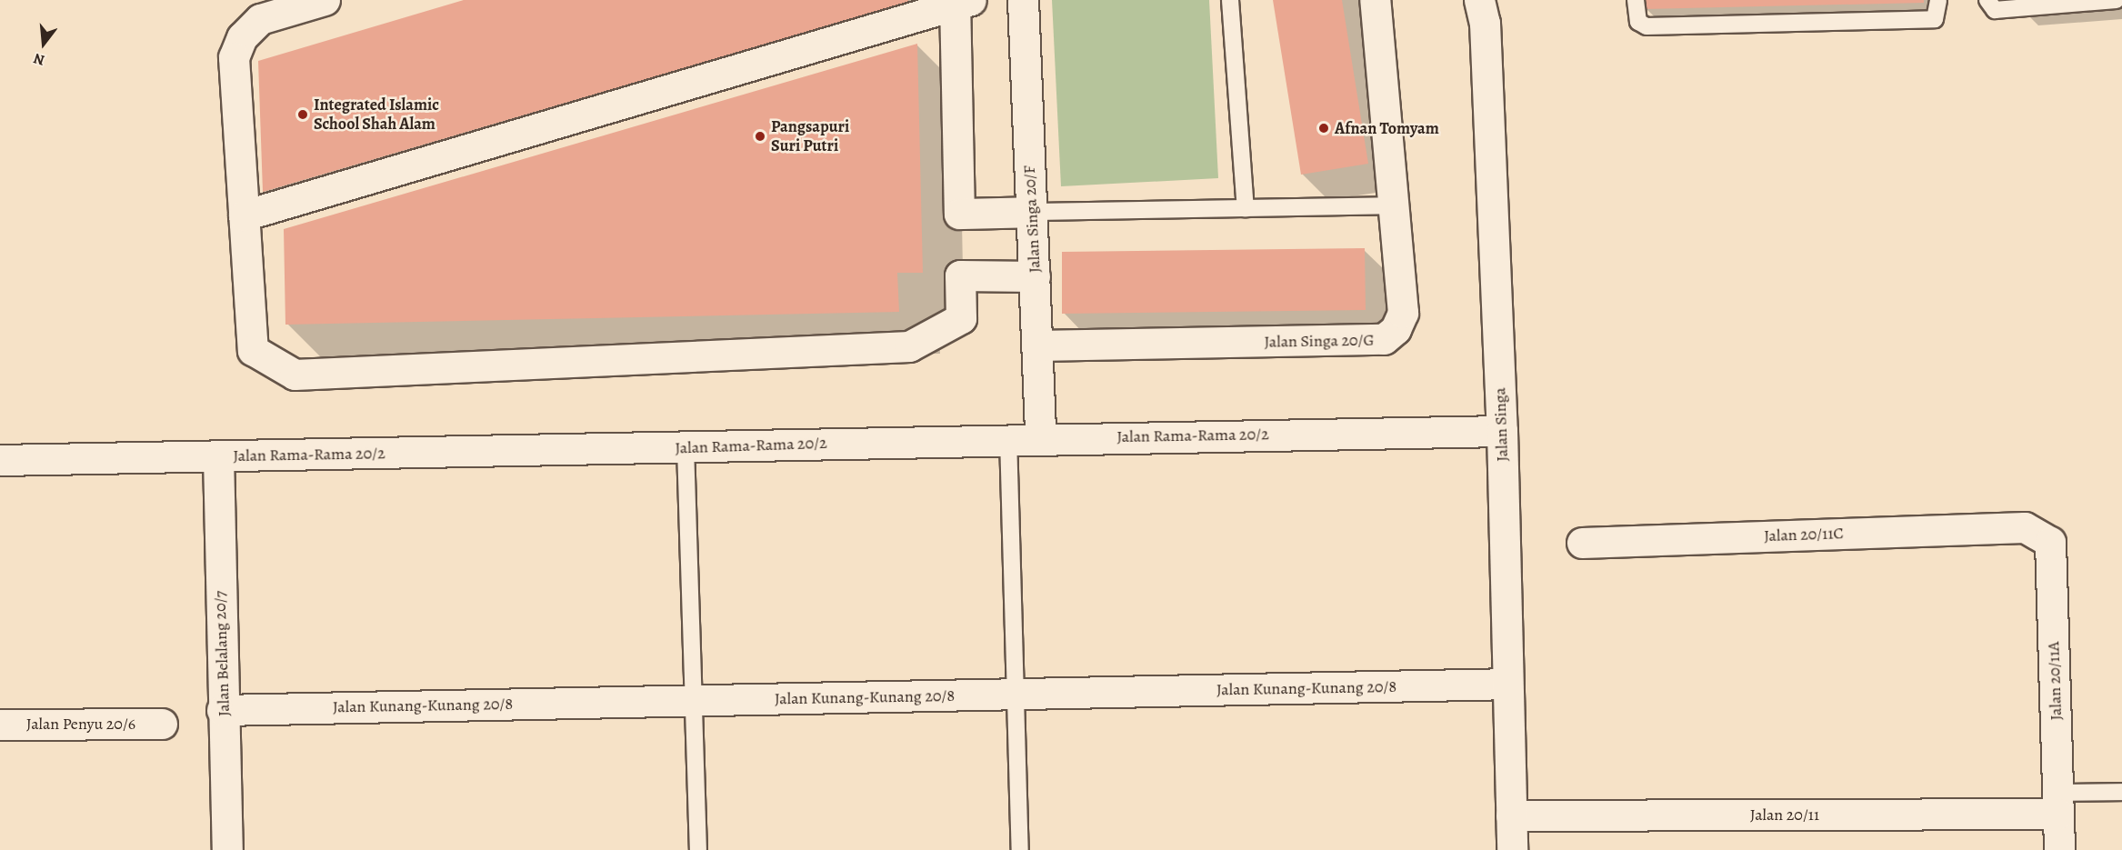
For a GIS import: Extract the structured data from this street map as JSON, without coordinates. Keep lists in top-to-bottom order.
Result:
{
  "streets": {
    "street": [
      "Jalan Singa 20/F",
      "Jalan Singa 20/G",
      "Jalan Singa",
      "Jalan Rama-Rama 20/2",
      "Jalan 20/11C",
      "Jalan Belalang 20/7",
      "Jalan 20/11A",
      "Jalan Kunang-Kunang 20/8",
      "Jalan Penyu 20/6",
      "Jalan 20/11"
    ]
  },
  "crossings": [
    ["Jalan Singa 20/F", "Jalan Singa 20/G"],
    ["Jalan Singa 20/F", "Jalan Rama-Rama 20/2"],
    ["Jalan Singa", "Jalan Rama-Rama 20/2"],
    ["Jalan Singa", "Jalan Kunang-Kunang 20/8"],
    ["Jalan Singa", "Jalan 20/11"],
    ["Jalan Rama-Rama 20/2", "Jalan Belalang 20/7"],
    ["Jalan 20/11C", "Jalan 20/11A"],
    ["Jalan Belalang 20/7", "Jalan Kunang-Kunang 20/8"],
    ["Jalan 20/11A", "Jalan 20/11"]
  ],
  "places": ["Integrated Islamic School Shah Alam", "Afnan Tomyam", "Pangsapuri Suri Putri"],
  "north": "bottom"
}
